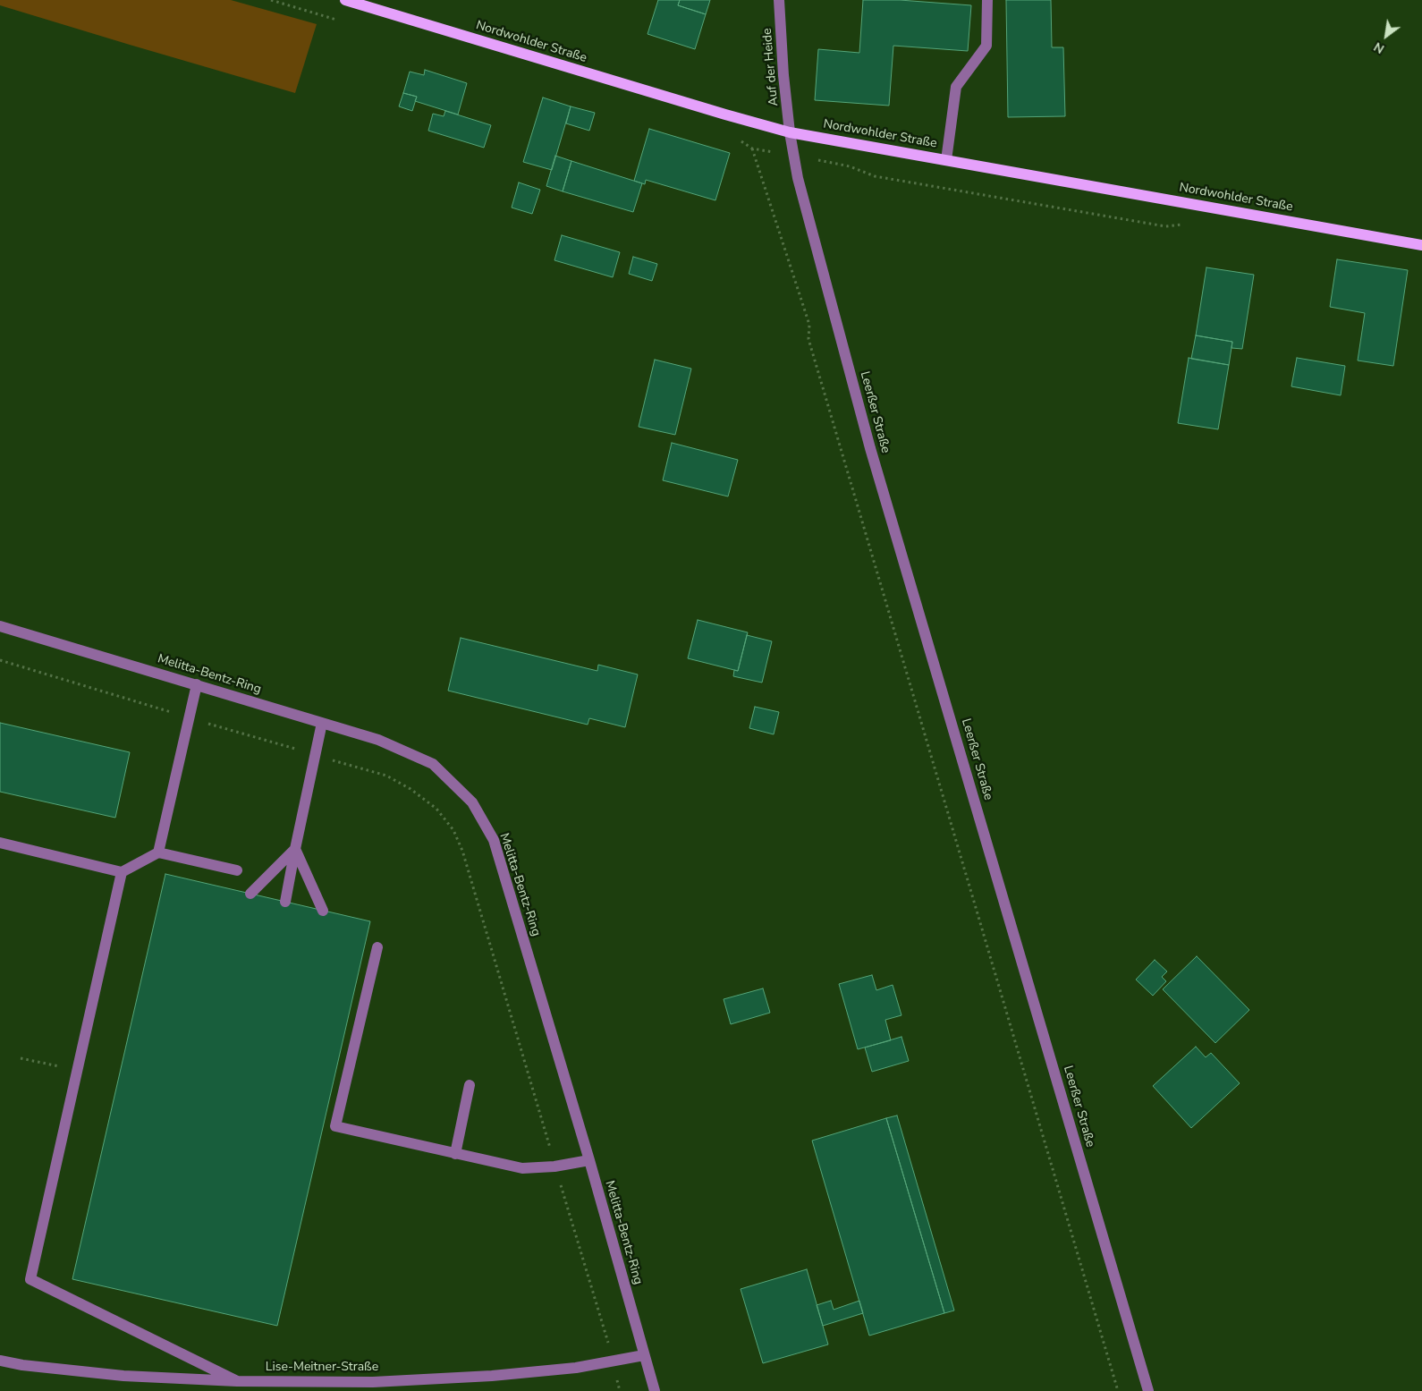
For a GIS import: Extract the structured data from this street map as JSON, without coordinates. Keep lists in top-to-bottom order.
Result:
{
  "streets": {
    "main road": ["Nordwohlder Straße"],
    "street": [
      "Auf der Heide",
      "Leerßer Straße",
      "Melitta-Bentz-Ring",
      "Lise-Meitner-Straße"
    ]
  },
  "crossings": [
    ["Nordwohlder Straße", "Auf der Heide"],
    ["Nordwohlder Straße", "Leerßer Straße"],
    ["Auf der Heide", "Leerßer Straße"],
    ["Melitta-Bentz-Ring", "Lise-Meitner-Straße"]
  ],
  "north": "bottom left"
}
